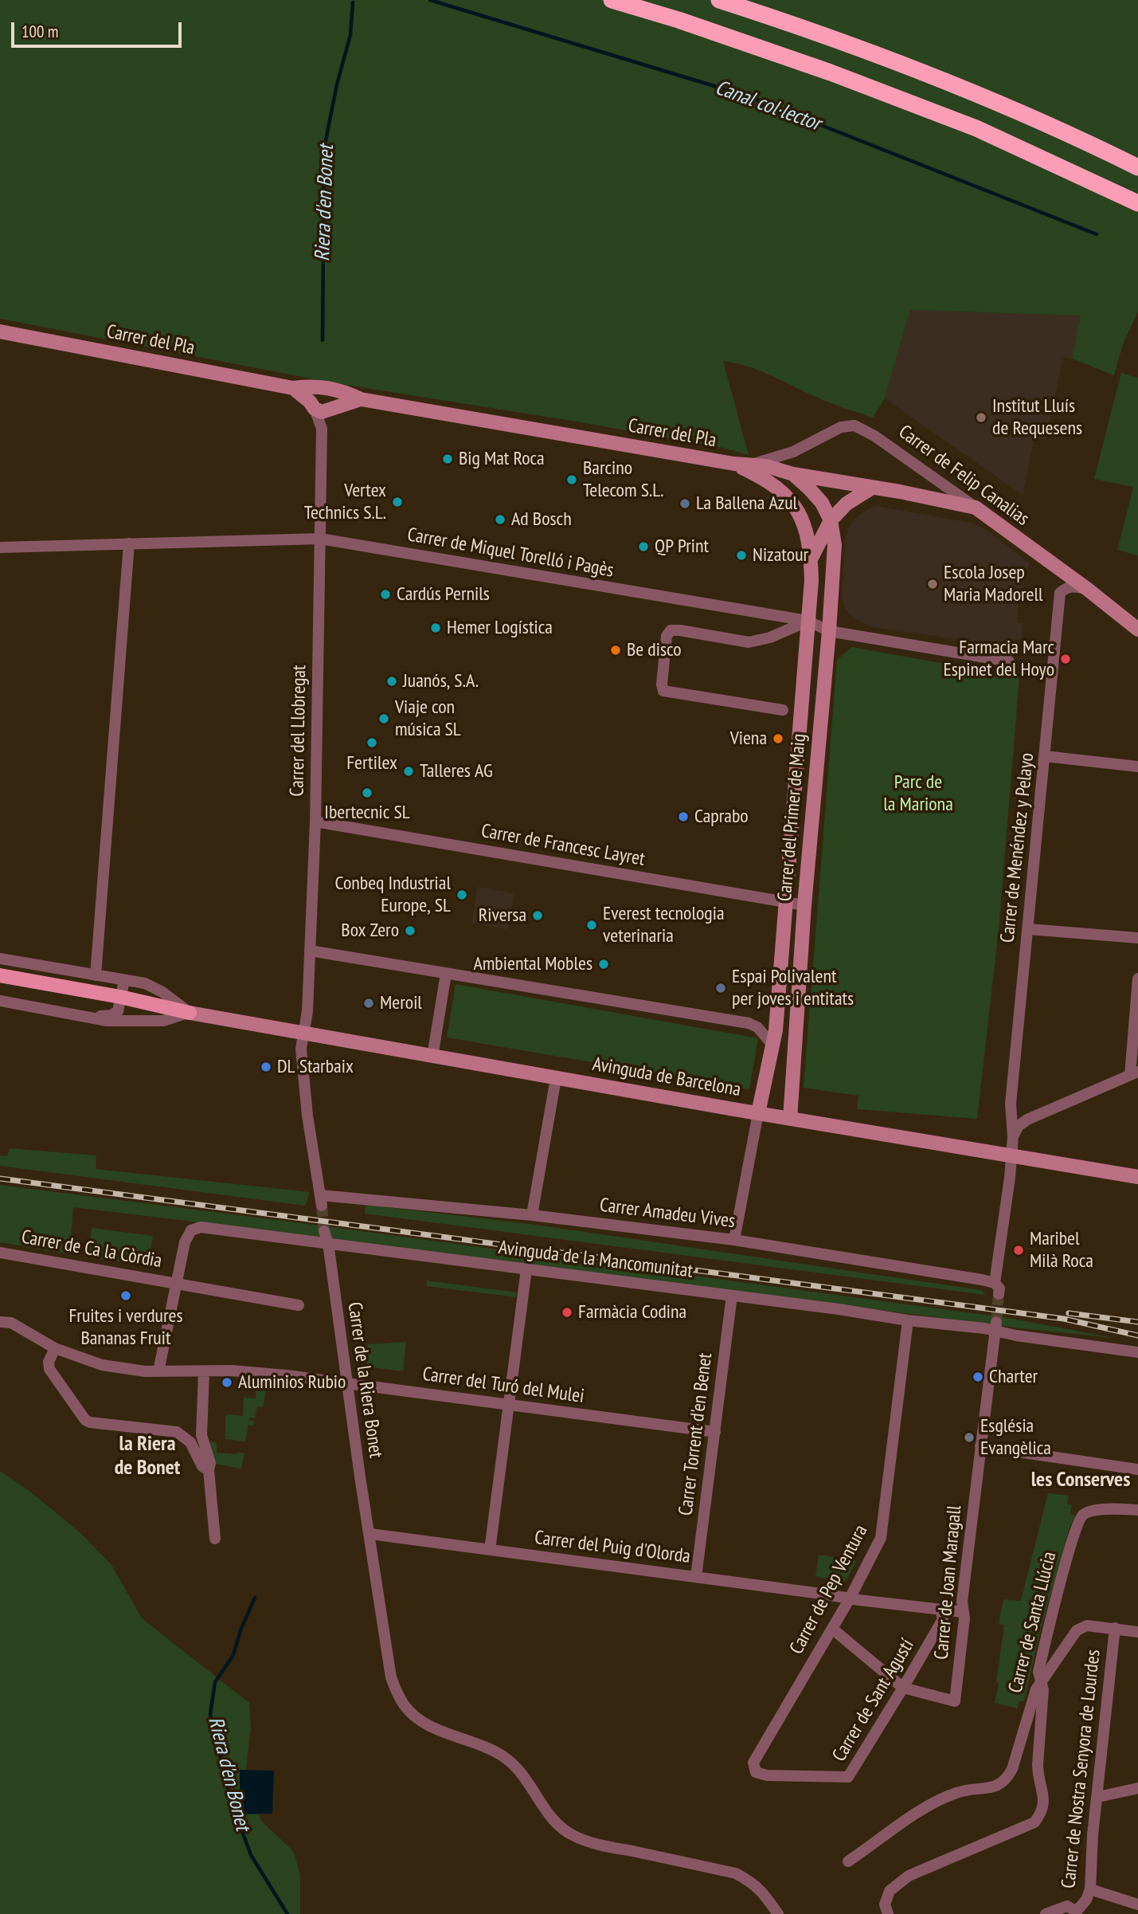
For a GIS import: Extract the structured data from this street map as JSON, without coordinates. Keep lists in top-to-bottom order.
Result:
{
  "streets": {
    "main road": ["Avinguda de Barcelona"],
    "street": [
      "Carrer del Pla",
      "Carrer de Felip Canalias",
      "Carrer de Miquel Torelló i Pagès",
      "Carrer del Llobregat",
      "Carrer del Primer de Maig",
      "Carrer de Francesc Layret",
      "Carrer de Menéndez y Pelayo",
      "Carrer Amadeu Vives",
      "Carrer de Ca la Còrdia",
      "Avinguda de la Mancomunitat",
      "Carrer de la Riera Bonet",
      "Carrer del Turó del Mulei",
      "Carrer Torrent d'en Benet",
      "Carrer del Puig d'Olorda",
      "Carrer de Joan Maragall",
      "Carrer de Pep Ventura",
      "Carrer de Santa Llúcia",
      "Carrer de Sant Agustí",
      "Carrer de Nostra Senyora de Lourdes"
    ]
  },
  "crossings": [
    ["Carrer del Pla", "Carrer de Felip Canalias"],
    ["Carrer del Pla", "Carrer del Llobregat"],
    ["Carrer del Pla", "Carrer del Primer de Maig"],
    ["Carrer de Felip Canalias", "Carrer de Menéndez y Pelayo"],
    ["Carrer de Miquel Torelló i Pagès", "Carrer del Llobregat"],
    ["Carrer de Miquel Torelló i Pagès", "Carrer del Primer de Maig"],
    ["Carrer del Llobregat", "Carrer de Francesc Layret"],
    ["Carrer del Llobregat", "Avinguda de Barcelona"],
    ["Carrer del Llobregat", "Carrer Amadeu Vives"],
    ["Carrer del Primer de Maig", "Carrer de Francesc Layret"],
    ["Carrer del Primer de Maig", "Avinguda de Barcelona"],
    ["Carrer de Menéndez y Pelayo", "Avinguda de Barcelona"],
    ["Carrer de Menéndez y Pelayo", "Carrer Amadeu Vives"],
    ["Avinguda de Barcelona", "Carrer Amadeu Vives"],
    ["Carrer de Ca la Còrdia", "Avinguda de la Mancomunitat"],
    ["Avinguda de la Mancomunitat", "Carrer de la Riera Bonet"],
    ["Avinguda de la Mancomunitat", "Carrer Torrent d'en Benet"],
    ["Avinguda de la Mancomunitat", "Carrer de Joan Maragall"],
    ["Avinguda de la Mancomunitat", "Carrer de Pep Ventura"],
    ["Carrer de la Riera Bonet", "Carrer del Turó del Mulei"],
    ["Carrer de la Riera Bonet", "Carrer del Puig d'Olorda"],
    ["Carrer del Turó del Mulei", "Carrer Torrent d'en Benet"],
    ["Carrer Torrent d'en Benet", "Carrer del Puig d'Olorda"],
    ["Carrer del Puig d'Olorda", "Carrer de Joan Maragall"],
    ["Carrer del Puig d'Olorda", "Carrer de Pep Ventura"],
    ["Carrer del Puig d'Olorda", "Carrer de Sant Agustí"],
    ["Carrer de Joan Maragall", "Carrer de Pep Ventura"],
    ["Carrer de Joan Maragall", "Carrer de Sant Agustí"],
    ["Carrer de Pep Ventura", "Carrer de Sant Agustí"]
  ],
  "districts": ["la Riera de Bonet", "les Conserves"],
  "water": ["Canal col·lector", "Riera d'en Bonet"],
  "parks": ["Parc de la Mariona"],
  "places": [
    "Institut Lluís de Requesens",
    "Big Mat Roca",
    "Barcino Telecom S.L.",
    "Vertex Technics S.L.",
    "La Ballena Azul",
    "Ad Bosch",
    "QP Print",
    "Nizatour",
    "Escola Josep Maria Madorell",
    "Cardús Pernils",
    "Hemer Logística",
    "Be disco",
    "Farmacia Marc Espinet del Hoyo",
    "Juanós, S.A.",
    "Viaje con música SL",
    "Viena",
    "Fertilex",
    "Talleres AG",
    "Ibertecnic SL",
    "Caprabo",
    "Conbeq Industrial Europe, SL",
    "Riversa",
    "Everest tecnologia veterinaria",
    "Box Zero",
    "Ambiental Mobles",
    "Espai Polivalent per joves i entitats",
    "Meroil",
    "DL Starbaix",
    "Maribel Milà Roca",
    "Fruites i verdures Bananas Fruit",
    "Farmàcia Codina",
    "Charter",
    "Aluminios Rubio",
    "Església Evangèlica"
  ],
  "scale_bar": "100 m"
}
